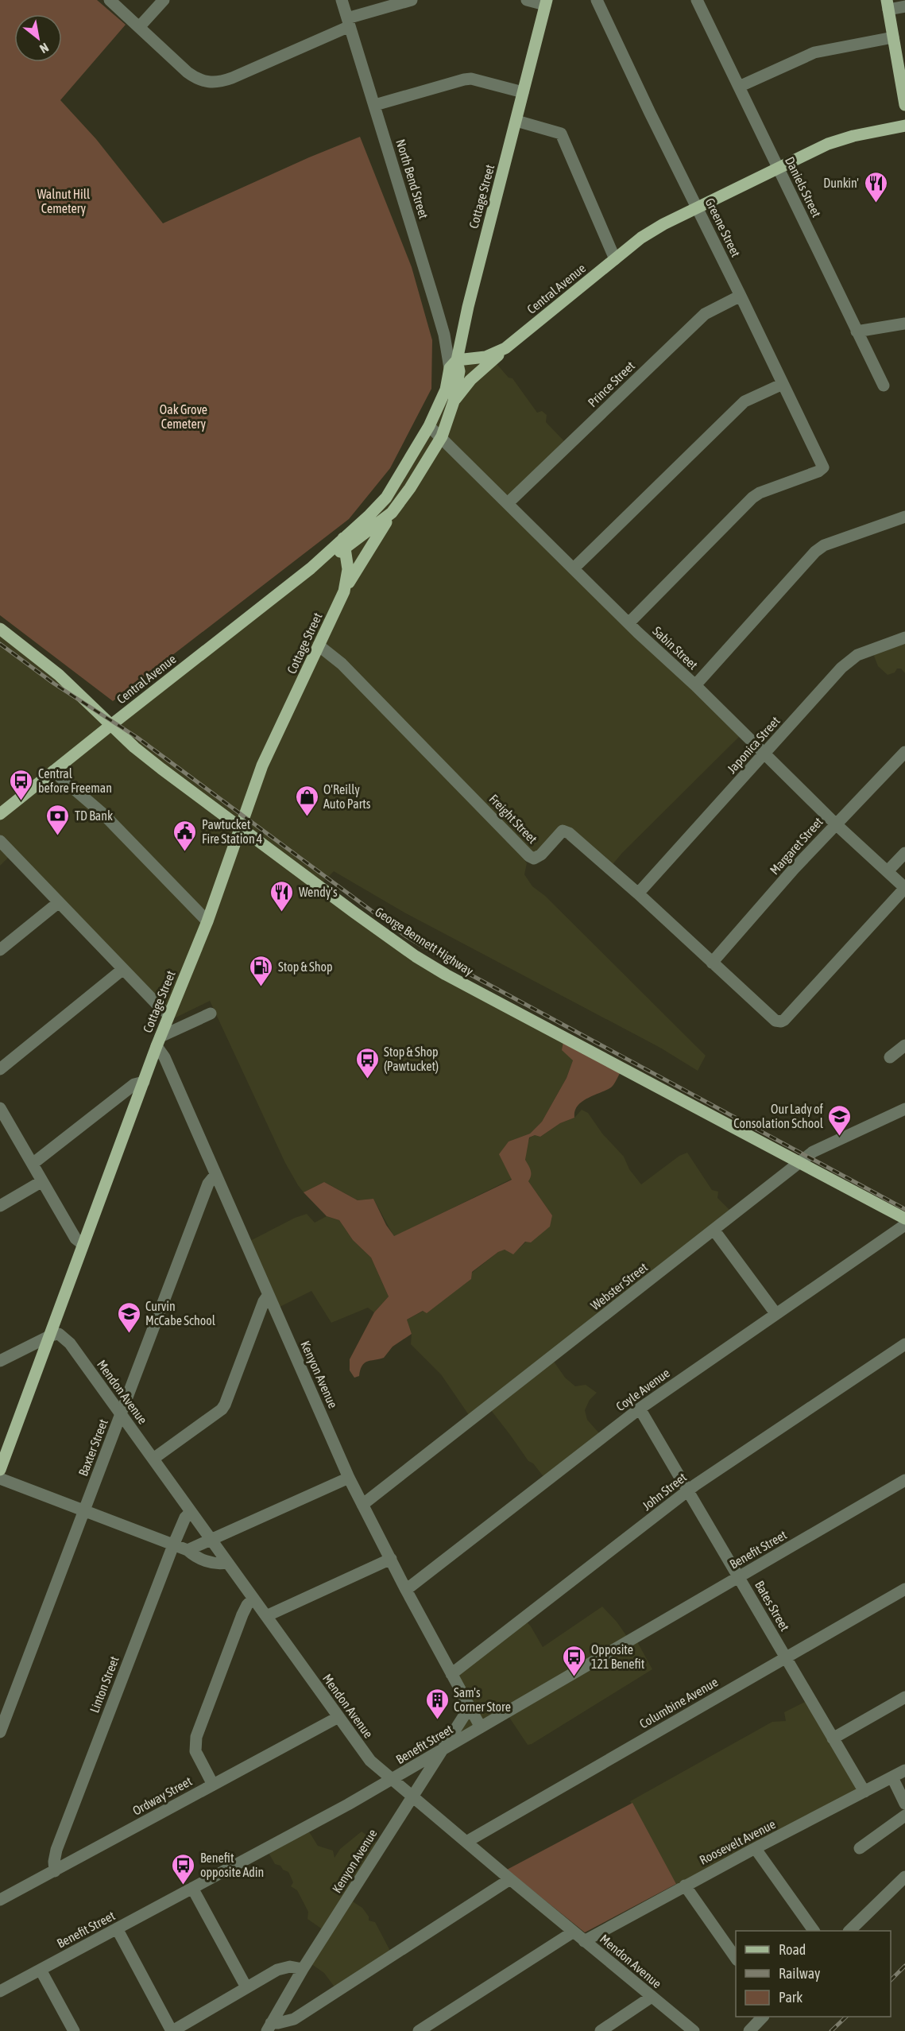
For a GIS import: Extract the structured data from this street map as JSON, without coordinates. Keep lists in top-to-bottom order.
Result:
{
  "streets": {
    "main road": ["Cottage Street", "Central Avenue", "George Bennett Highway"],
    "street": [
      "North Bend Street",
      "Daniels Street",
      "Greene Street",
      "Prince Street",
      "Sabin Street",
      "Japonica Street",
      "Freight Street",
      "Margaret Street",
      "Webster Street",
      "Kenyon Avenue",
      "Coyle Avenue",
      "Mendon Avenue",
      "Baxter Street",
      "John Street",
      "Benefit Street",
      "Bates Street",
      "Linton Street",
      "Columbine Avenue",
      "Ordway Street",
      "Roosevelt Avenue"
    ]
  },
  "crossings": [
    ["North Bend Street", "Cottage Street"],
    ["North Bend Street", "Central Avenue"],
    ["Daniels Street", "Central Avenue"],
    ["Cottage Street", "Central Avenue"],
    ["Cottage Street", "Freight Street"],
    ["Cottage Street", "George Bennett Highway"],
    ["Cottage Street", "Kenyon Avenue"],
    ["Cottage Street", "Mendon Avenue"],
    ["Greene Street", "Central Avenue"],
    ["Greene Street", "Prince Street"],
    ["Greene Street", "Sabin Street"],
    ["Central Avenue", "Sabin Street"],
    ["Central Avenue", "George Bennett Highway"],
    ["Prince Street", "Sabin Street"],
    ["Sabin Street", "Japonica Street"],
    ["Sabin Street", "Freight Street"],
    ["Sabin Street", "Margaret Street"],
    ["Japonica Street", "Freight Street"],
    ["Freight Street", "Margaret Street"],
    ["George Bennett Highway", "Webster Street"],
    ["Webster Street", "Kenyon Avenue"],
    ["Kenyon Avenue", "Coyle Avenue"],
    ["Kenyon Avenue", "Mendon Avenue"],
    ["Kenyon Avenue", "Baxter Street"],
    ["Kenyon Avenue", "John Street"],
    ["Kenyon Avenue", "Benefit Street"],
    ["Coyle Avenue", "Bates Street"],
    ["Mendon Avenue", "Baxter Street"],
    ["Mendon Avenue", "Benefit Street"],
    ["Mendon Avenue", "Linton Street"],
    ["Mendon Avenue", "Columbine Avenue"],
    ["Mendon Avenue", "Ordway Street"],
    ["Mendon Avenue", "Roosevelt Avenue"],
    ["John Street", "Bates Street"],
    ["Benefit Street", "Bates Street"],
    ["Bates Street", "Columbine Avenue"],
    ["Bates Street", "Roosevelt Avenue"],
    ["Linton Street", "Ordway Street"]
  ],
  "parks": ["Walnut Hill Cemetery", "Oak Grove Cemetery"],
  "places": {
    "restaurant": ["Dunkin'", "Wendy's"],
    "bus stop": [
      "Central before Freeman",
      "Stop & Shop (Pawtucket)",
      "Opposite 121 Benefit",
      "Benefit opposite Adin"
    ],
    "shop": ["O'Reilly Auto Parts"],
    "bank": ["TD Bank"],
    "public building": ["Pawtucket Fire Station 4"],
    "fuel station": ["Stop & Shop"],
    "school or university": ["Our Lady of Consolation School", "Curvin McCabe School"],
    "building": ["Sam's Corner Store"]
  },
  "legend": ["Road", "Railway", "Park"],
  "north": "bottom right"
}
